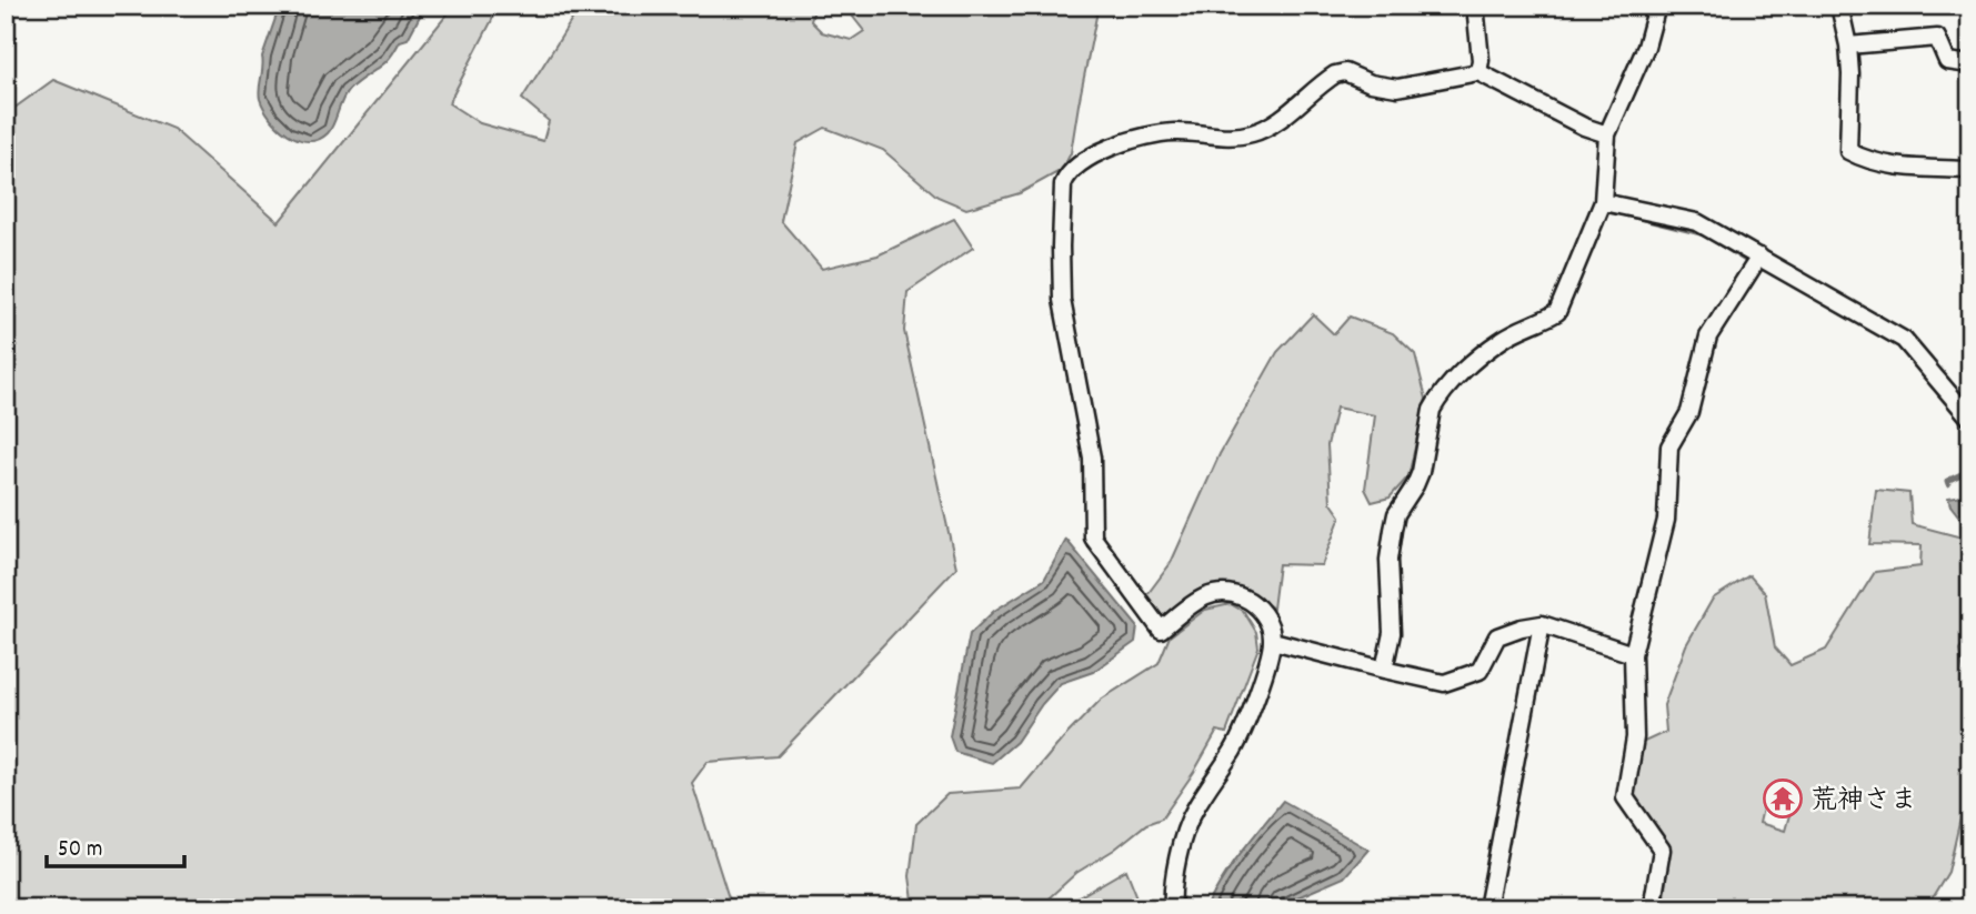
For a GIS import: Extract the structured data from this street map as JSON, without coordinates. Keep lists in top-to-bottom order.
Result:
{
  "places": {
    "temple": ["荒神さま"]
  },
  "scale_bar": "50 m"
}
